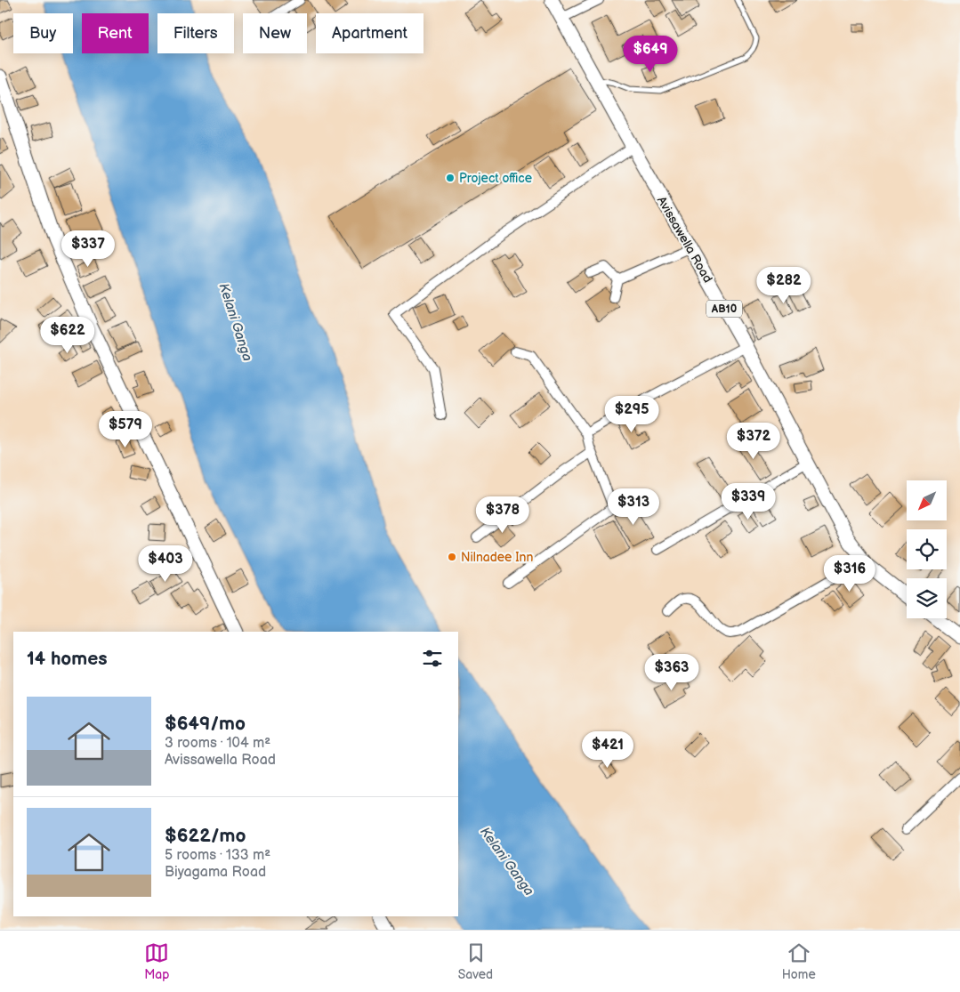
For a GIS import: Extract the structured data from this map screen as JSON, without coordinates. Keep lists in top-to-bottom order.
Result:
{
  "streets": {
    "main road": ["Avissawella Road", "AB10"]
  },
  "water": ["Kelani Ganga"],
  "places": ["Project office", "Nilnadee Inn"],
  "north": "bottom left",
  "page": {
    "chip": [
      "Buy",
      "Rent",
      "Filters",
      "New",
      "Apartment"
    ],
    "price": [
      "$649",
      "$337",
      "$282",
      "$622",
      "$295",
      "$579",
      "$372",
      "$339",
      "$313",
      "$378",
      "$403",
      "$316",
      "$363",
      "$421"
    ],
    "heading": "14 homes",
    "list": [
      {
        "name": "$649/mo",
        "note": "3 rooms · 104 m² · Avissawella Road"
      },
      {
        "name": "$622/mo",
        "note": "5 rooms · 133 m² · Biyagama Road"
      }
    ],
    "tabs": ["Map", "Saved", "Home"]
  }
}
